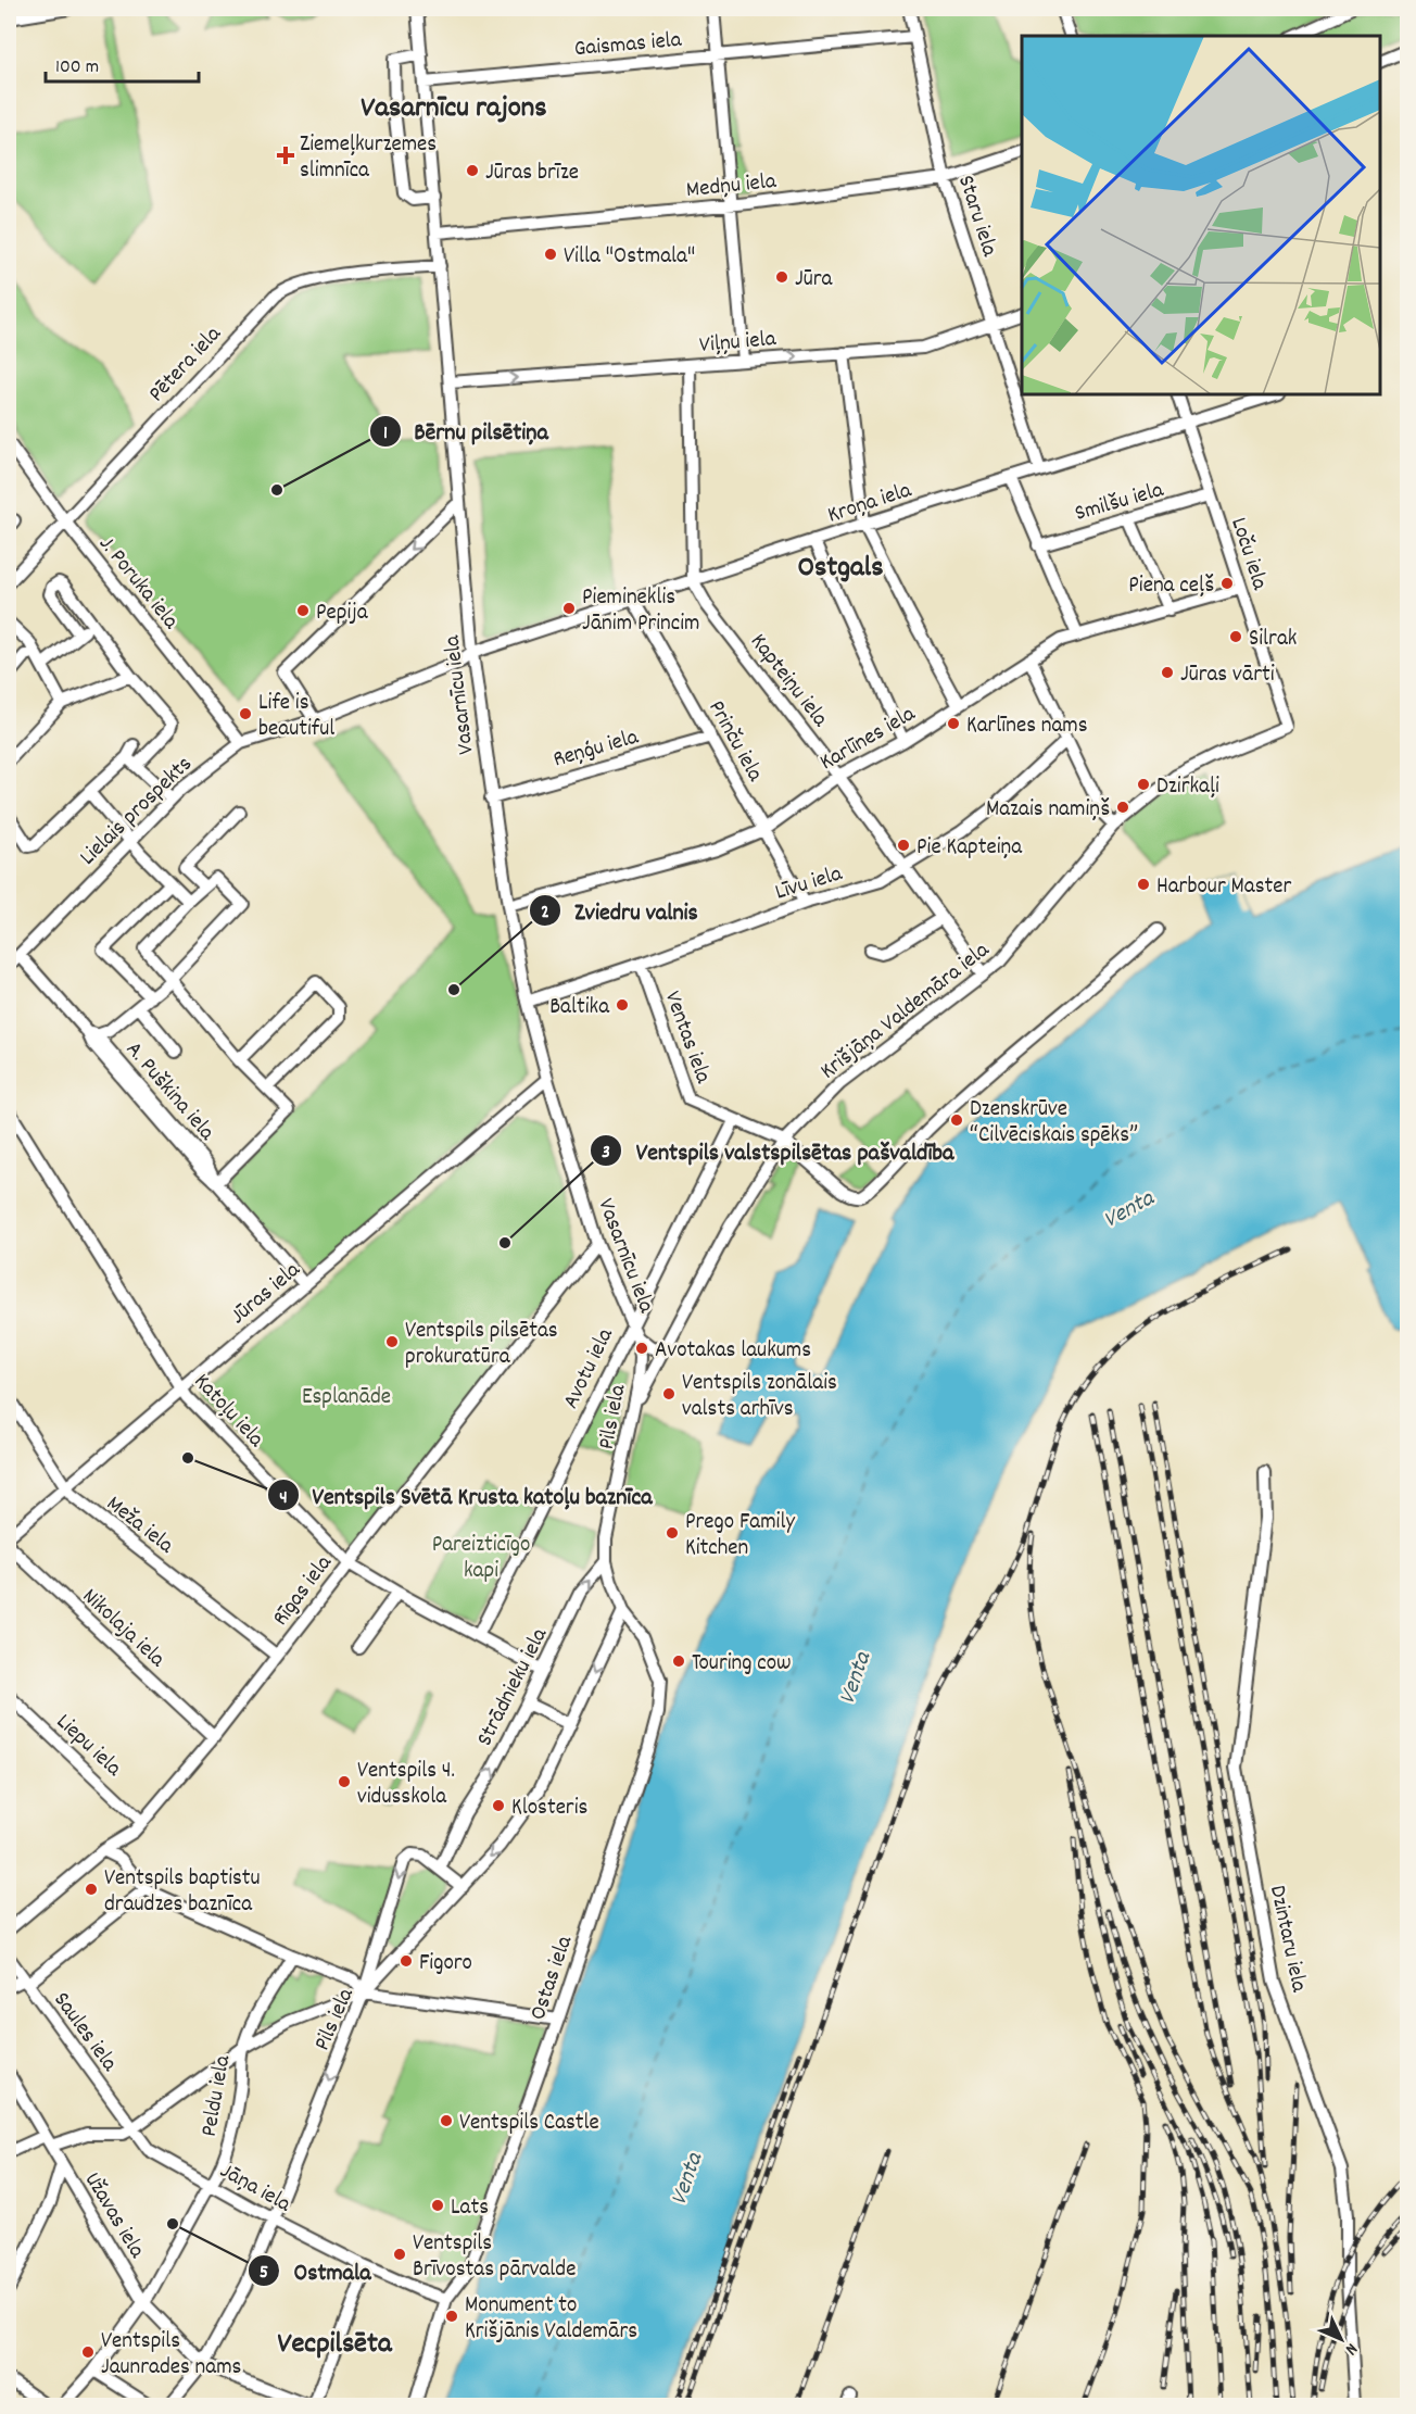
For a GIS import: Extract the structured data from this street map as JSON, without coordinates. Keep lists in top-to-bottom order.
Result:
{
  "streets": {
    "street": [
      "Gaismas iela",
      "Medņu iela",
      "Staru iela",
      "Viļņu iela",
      "Pētera iela",
      "Smilšu iela",
      "Kroņa iela",
      "Loču iela",
      "J. Poruka iela",
      "Kapteiņu iela",
      "Vasarnīcu iela",
      "Karlīnes iela",
      "Prinču iela",
      "Reņģu iela",
      "Lielais prospekts",
      "Līvu iela",
      "Krišjāņa Valdemāra iela",
      "Ventas iela",
      "A. Puškina iela",
      "Jūras iela",
      "Avotu iela",
      "Katoļu iela",
      "Pils iela",
      "Meža iela",
      "Rīgas iela",
      "Nikolaja iela",
      "Strādnieku iela",
      "Liepu iela",
      "Dzintaru iela",
      "Ostas iela",
      "Saules iela",
      "Peldu iela",
      "Jāņa iela",
      "Užavas iela"
    ]
  },
  "crossings": [
    ["Gaismas iela", "Staru iela"],
    ["Gaismas iela", "Vasarnīcu iela"],
    ["Medņu iela", "Staru iela"],
    ["Medņu iela", "Vasarnīcu iela"],
    ["Staru iela", "Viļņu iela"],
    ["Staru iela", "Kroņa iela"],
    ["Viļņu iela", "Kapteiņu iela"],
    ["Viļņu iela", "Vasarnīcu iela"],
    ["Pētera iela", "J. Poruka iela"],
    ["Pētera iela", "Vasarnīcu iela"],
    ["Smilšu iela", "Loču iela"],
    ["Kroņa iela", "Loču iela"],
    ["Kroņa iela", "Kapteiņu iela"],
    ["Kroņa iela", "Vasarnīcu iela"],
    ["Kroņa iela", "Prinču iela"],
    ["Kroņa iela", "Lielais prospekts"],
    ["Loču iela", "Karlīnes iela"],
    ["Loču iela", "Krišjāņa Valdemāra iela"],
    ["J. Poruka iela", "Lielais prospekts"],
    ["Kapteiņu iela", "Karlīnes iela"],
    ["Kapteiņu iela", "Līvu iela"],
    ["Kapteiņu iela", "Krišjāņa Valdemāra iela"],
    ["Vasarnīcu iela", "Karlīnes iela"],
    ["Vasarnīcu iela", "Reņģu iela"],
    ["Vasarnīcu iela", "Lielais prospekts"],
    ["Vasarnīcu iela", "Līvu iela"],
    ["Vasarnīcu iela", "Jūras iela"],
    ["Vasarnīcu iela", "Avotu iela"],
    ["Vasarnīcu iela", "Pils iela"],
    ["Vasarnīcu iela", "Rīgas iela"],
    ["Karlīnes iela", "Prinču iela"],
    ["Prinču iela", "Reņģu iela"],
    ["Prinču iela", "Līvu iela"],
    ["Lielais prospekts", "A. Puškina iela"],
    ["Līvu iela", "Ventas iela"],
    ["Krišjāņa Valdemāra iela", "Ventas iela"],
    ["Krišjāņa Valdemāra iela", "Pils iela"],
    ["Ventas iela", "Avotu iela"],
    ["A. Puškina iela", "Jūras iela"],
    ["Jūras iela", "Katoļu iela"],
    ["Jūras iela", "Meža iela"],
    ["Avotu iela", "Katoļu iela"],
    ["Katoļu iela", "Rīgas iela"],
    ["Katoļu iela", "Strādnieku iela"],
    ["Pils iela", "Strādnieku iela"],
    ["Pils iela", "Ostas iela"],
    ["Pils iela", "Peldu iela"],
    ["Pils iela", "Jāņa iela"],
    ["Pils iela", "Užavas iela"],
    ["Meža iela", "Rīgas iela"],
    ["Rīgas iela", "Nikolaja iela"],
    ["Rīgas iela", "Liepu iela"],
    ["Strādnieku iela", "Ostas iela"],
    ["Ostas iela", "Jāņa iela"],
    ["Saules iela", "Jāņa iela"],
    ["Peldu iela", "Jāņa iela"],
    ["Peldu iela", "Užavas iela"]
  ],
  "one_way": ["Viļņu iela", "Pils iela", "Strādnieku iela"],
  "districts": ["Vasarnīcu rajons", "Ostgals", "Vecpilsēta"],
  "water": ["Venta"],
  "parks": ["Esplanāde", "Pareizticīgo kapi"],
  "places": {
    "health": ["Ziemeļkurzemes slimnīca"],
    "other": [
      "Jūras brīze",
      "Villa \"Ostmala\"",
      "Jūra",
      "Bērnu pilsētiņa",
      "Piena ceļš",
      "Piemineklis Jānim Princim",
      "Pepija",
      "Silrak",
      "Jūras vārti",
      "Life is beautiful",
      "Karlīnes nams",
      "Dzirkaļi",
      "Mazais namiņš",
      "Pie Kapteiņa",
      "Harbour Master",
      "Zviedru valnis",
      "Baltika",
      "Dzenskrūve “Cilvēciskais spēks”",
      "Ventspils valstspilsētas pašvaldība",
      "Ventspils pilsētas prokuratūra",
      "Avotakas laukums",
      "Ventspils zonālais valsts arhīvs",
      "Ventspils Svētā Krusta katoļu baznīca",
      "Prego Family Kitchen",
      "Touring cow",
      "Ventspils 4. vidusskola",
      "Klosteris",
      "Ventspils baptistu draudzes baznīca",
      "Figoro",
      "Ventspils Castle",
      "Lats",
      "Ostmala",
      "Ventspils Brīvostas pārvalde",
      "Monument to Krišjānis Valdemārs",
      "Ventspils Jaunrades nams"
    ]
  },
  "scale_bar": "100 m",
  "north": "bottom right"
}
